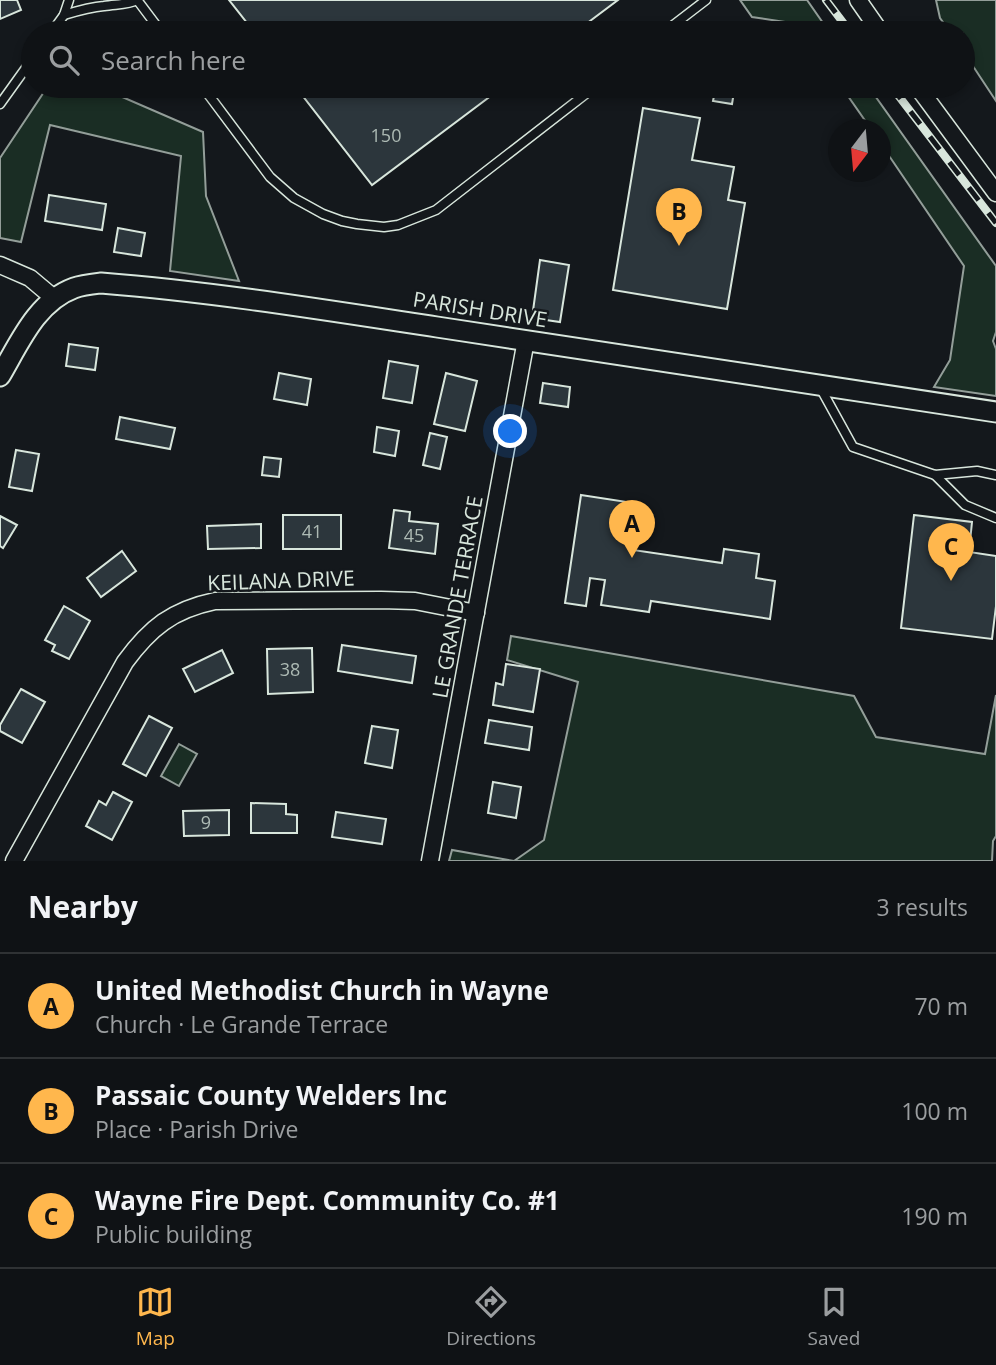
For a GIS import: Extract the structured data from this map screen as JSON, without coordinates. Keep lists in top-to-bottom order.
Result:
{
  "streets": {
    "street": ["PARISH DRIVE", "KEILANA DRIVE", "LE GRANDE TERRACE"]
  },
  "crossings": [
    ["PARISH DRIVE", "LE GRANDE TERRACE"],
    ["KEILANA DRIVE", "LE GRANDE TERRACE"]
  ],
  "house_numbers": [
    "150",
    "41",
    "45",
    "38",
    "9"
  ],
  "north": "bottom",
  "page": {
    "search": "Search here",
    "pins": ["B", "A", "C"],
    "heading": ["Nearby", "3 results"],
    "list": [
      {
        "mark": "A",
        "name": "United Methodist Church in Wayne",
        "note": "Church · Le Grande Terrace",
        "value": "70 m"
      },
      {
        "mark": "B",
        "name": "Passaic County Welders Inc",
        "note": "Place · Parish Drive",
        "value": "100 m"
      },
      {
        "mark": "C",
        "name": "Wayne Fire Dept. Community Co. #1",
        "note": "Public building",
        "value": "190 m"
      }
    ],
    "nav": ["Map", "Directions", "Saved"]
  }
}
